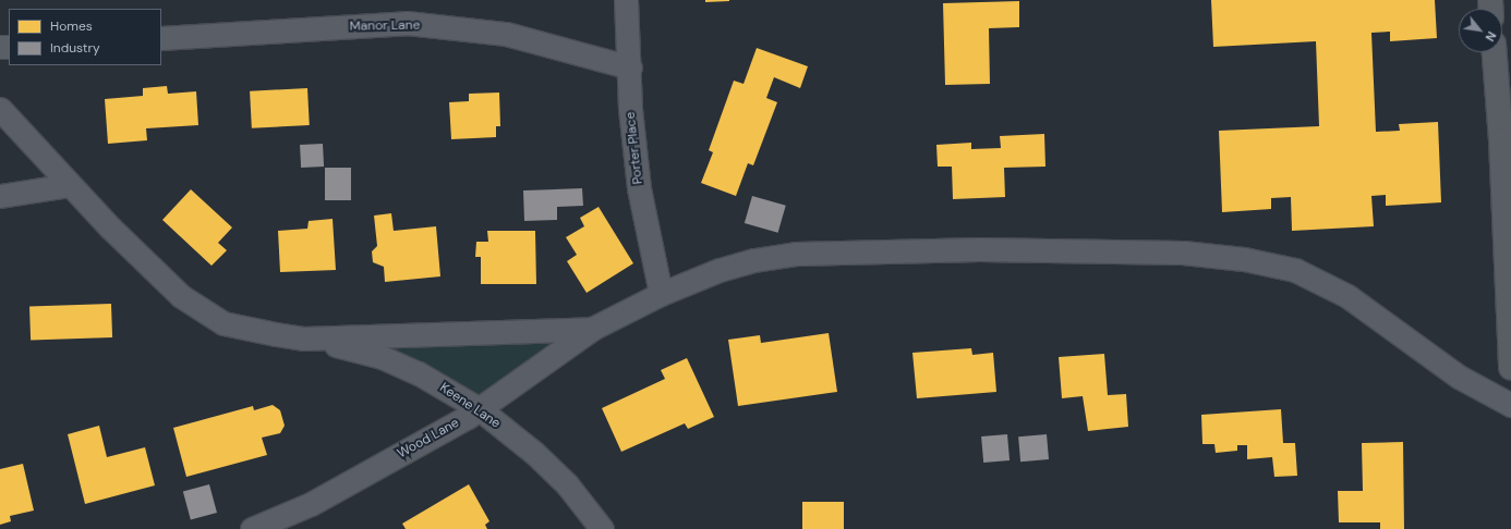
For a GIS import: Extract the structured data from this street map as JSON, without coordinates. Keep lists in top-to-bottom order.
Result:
{
  "streets": {
    "street": [
      "Manor Lane",
      "Porter Place",
      "Keene Lane",
      "Wood Lane"
    ]
  },
  "crossings": [
    ["Manor Lane", "Porter Place"],
    ["Porter Place", "Wood Lane"],
    ["Keene Lane", "Wood Lane"]
  ],
  "legend": ["Homes", "Industry"],
  "north": "bottom right"
}
